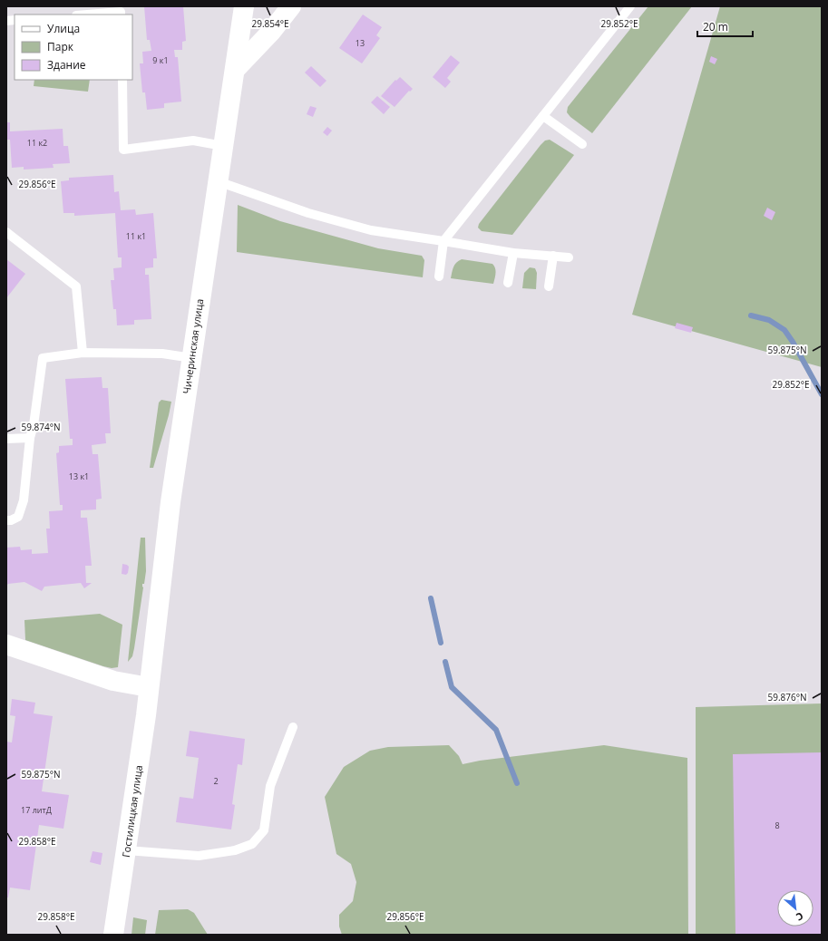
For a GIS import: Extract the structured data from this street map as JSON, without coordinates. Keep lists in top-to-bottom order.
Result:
{
  "streets": {
    "main road": ["Чичеринская улица", "Гостилицкая улица"]
  },
  "crossings": [
    ["Чичеринская улица", "Гостилицкая улица"]
  ],
  "house_numbers": [
    "13",
    "9 к1",
    "11 к2",
    "11 к1",
    "13 к1",
    "2",
    "17 литД",
    "8"
  ],
  "legend": ["Улица", "Парк", "Здание"],
  "scale_bar": "20 m",
  "north": "bottom right",
  "coordinates": [
    "29.854°E",
    "29.852°E",
    "29.856°E",
    "59.875°N",
    "59.874°N",
    "59.876°N",
    "29.858°E"
  ]
}
